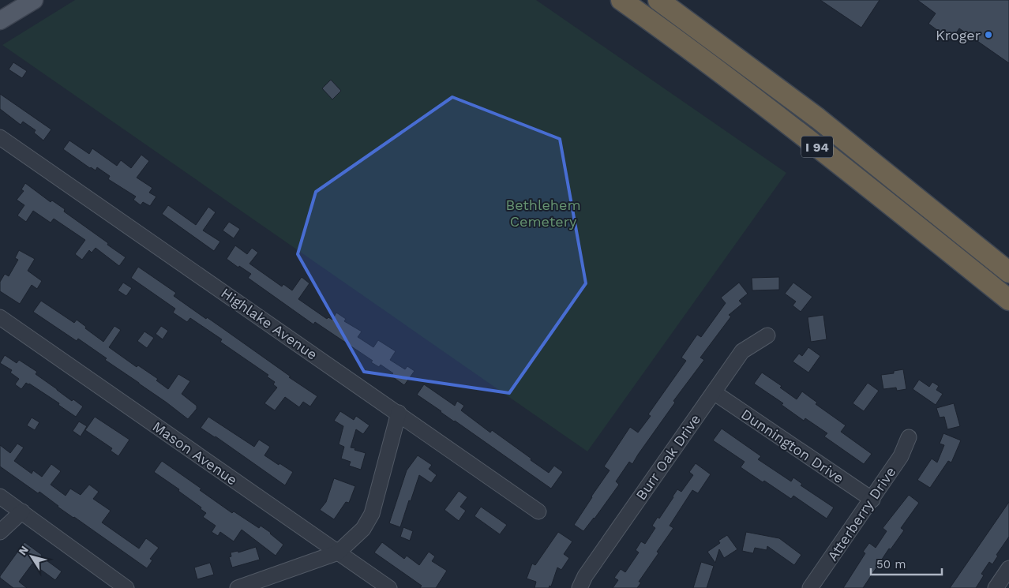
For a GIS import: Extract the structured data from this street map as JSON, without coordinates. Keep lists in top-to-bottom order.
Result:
{
  "streets": {
    "highway": ["I 94"],
    "street": [
      "Highlake Avenue",
      "Dunnington Drive",
      "Mason Avenue",
      "Burr Oak Drive",
      "Atterberry Drive"
    ]
  },
  "crossings": [
    ["Dunnington Drive", "Burr Oak Drive"],
    ["Dunnington Drive", "Atterberry Drive"]
  ],
  "parks": ["Bethlehem Cemetery"],
  "places": ["Kroger"],
  "scale_bar": "50 m",
  "north": "top left"
}
